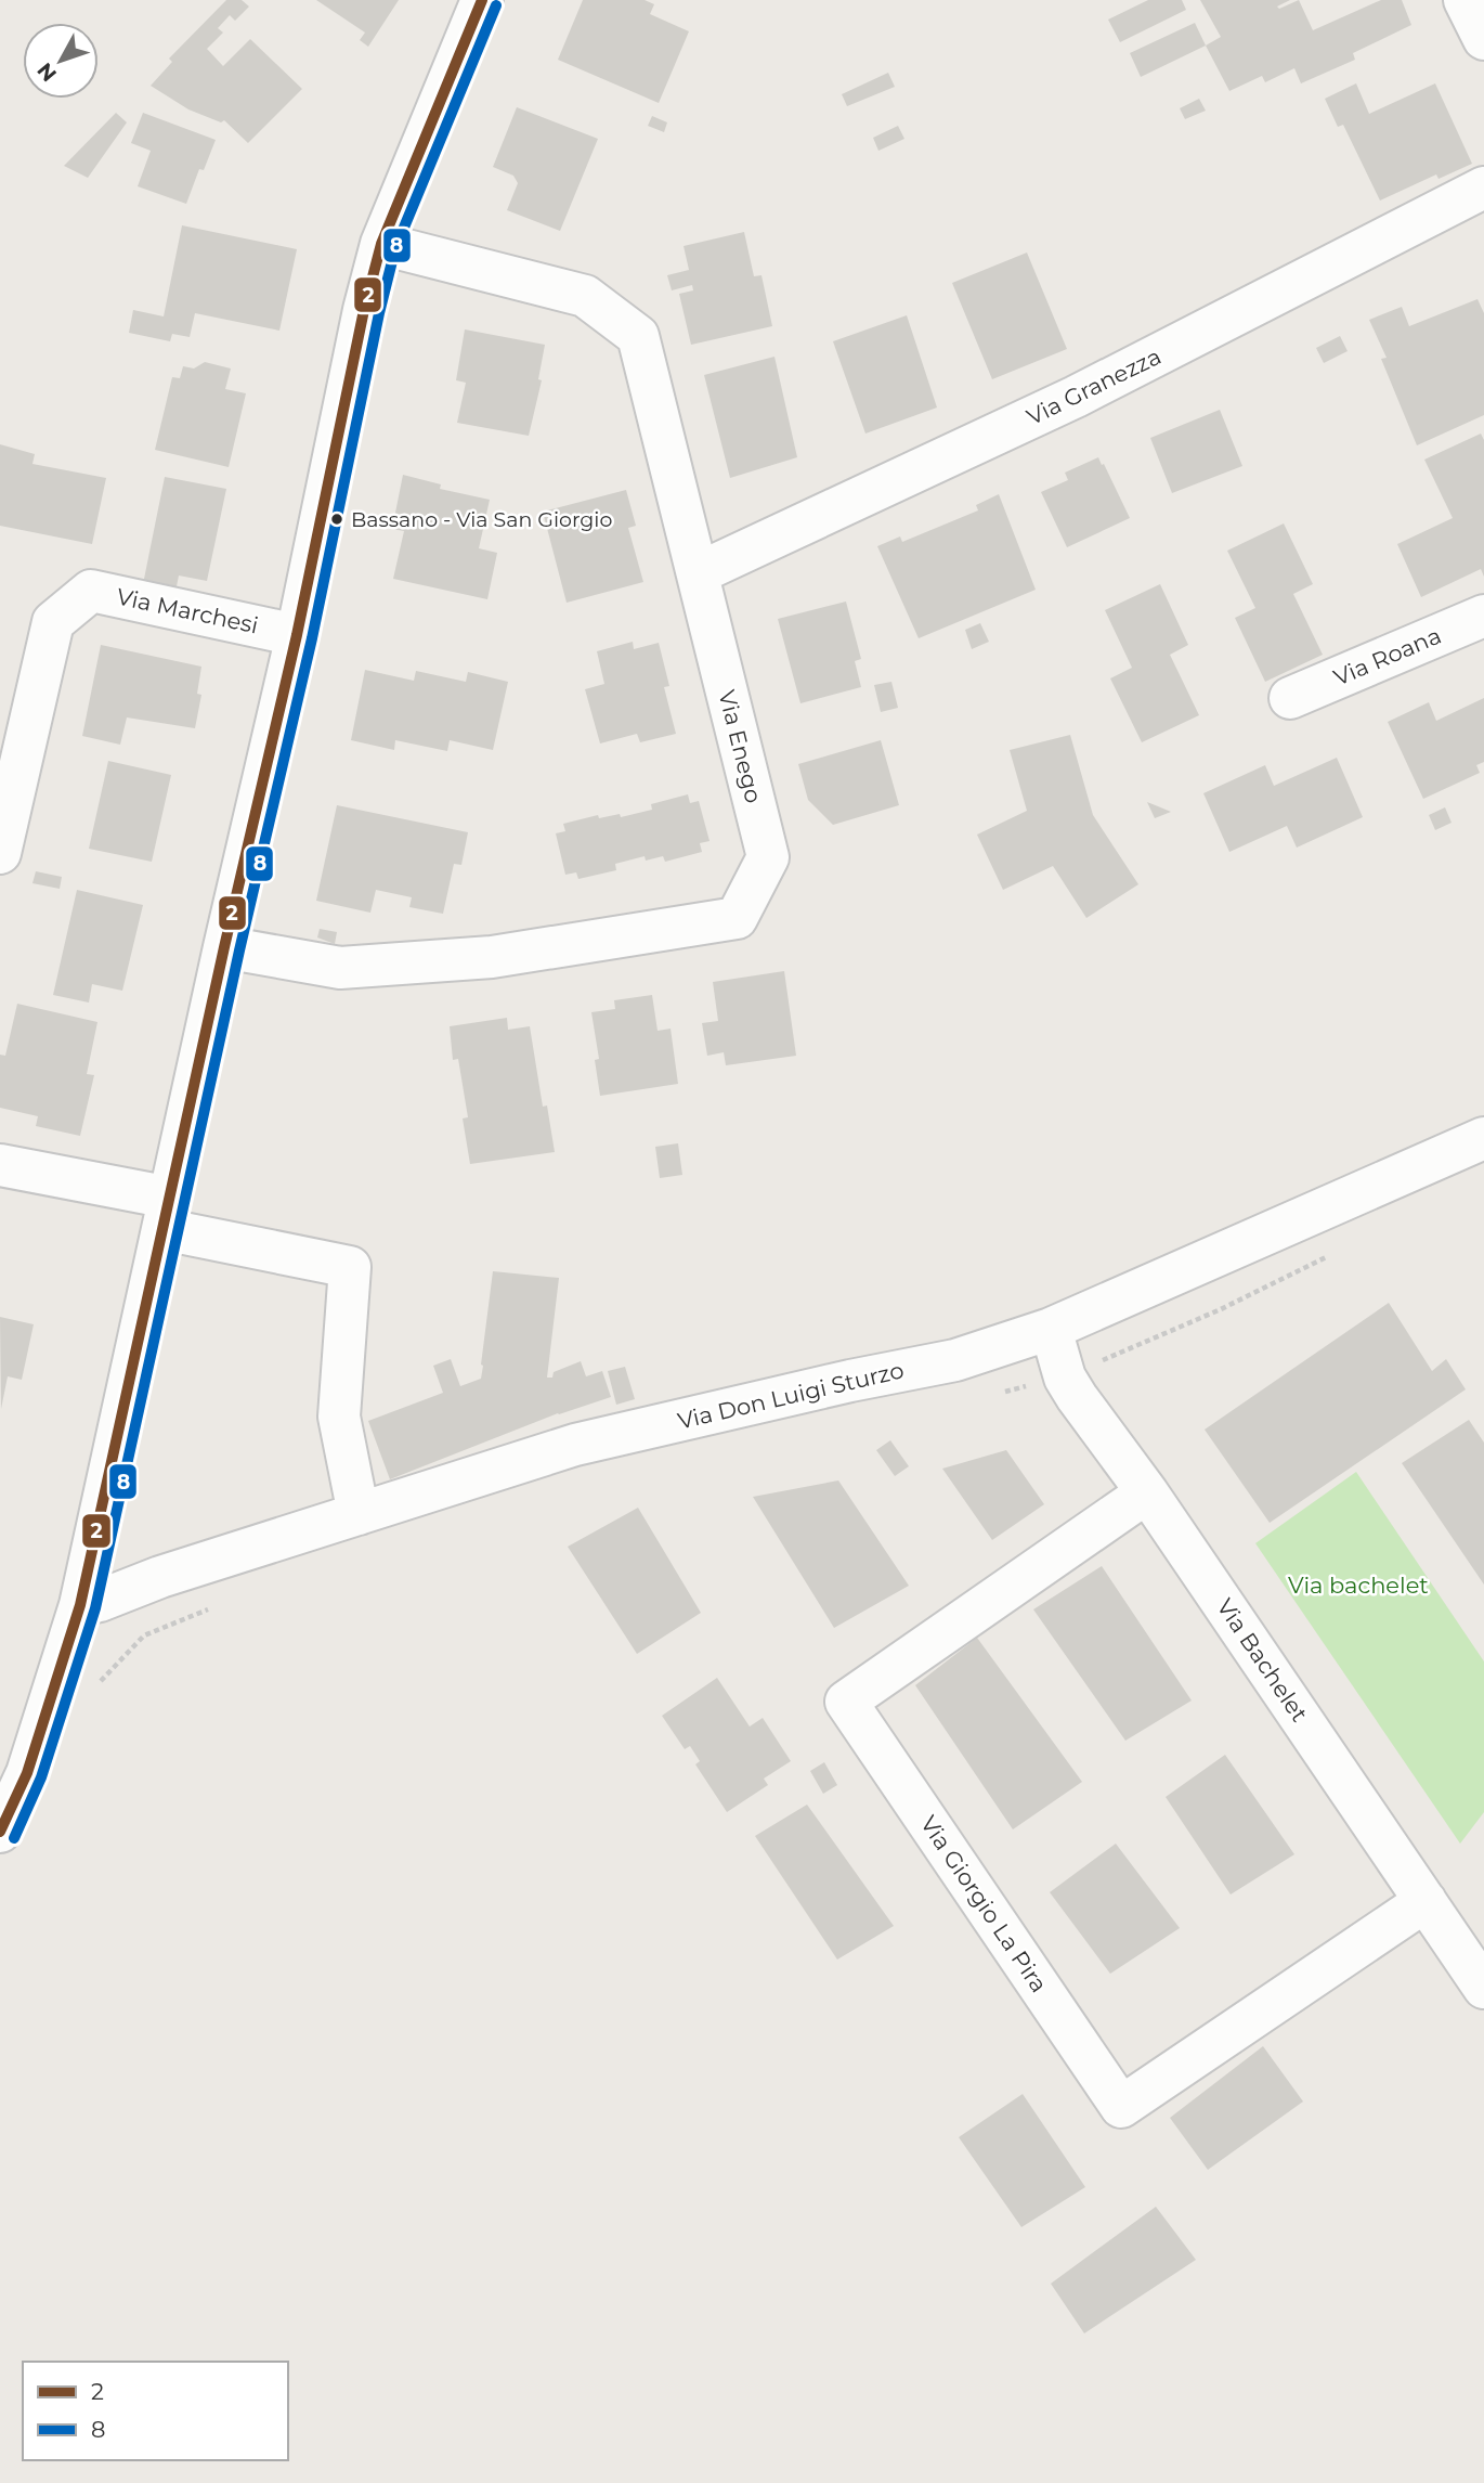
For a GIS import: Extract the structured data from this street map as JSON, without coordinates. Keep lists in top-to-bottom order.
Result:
{
  "streets": {
    "street": [
      "Via Granezza",
      "Via Marchesi",
      "Via Roana",
      "Via Enego",
      "Via Don Luigi Sturzo",
      "Via Bachelet",
      "Via Giorgio La Pira"
    ]
  },
  "crossings": [
    ["Via Granezza", "Via Enego"],
    ["Via Don Luigi Sturzo", "Via Bachelet"],
    ["Via Bachelet", "Via Giorgio La Pira"]
  ],
  "parks": ["Via bachelet"],
  "places": ["Bassano - Via San Giorgio"],
  "lines": ["transit line 2", "transit line 8"],
  "legend": ["2", "8"],
  "north": "bottom left"
}
